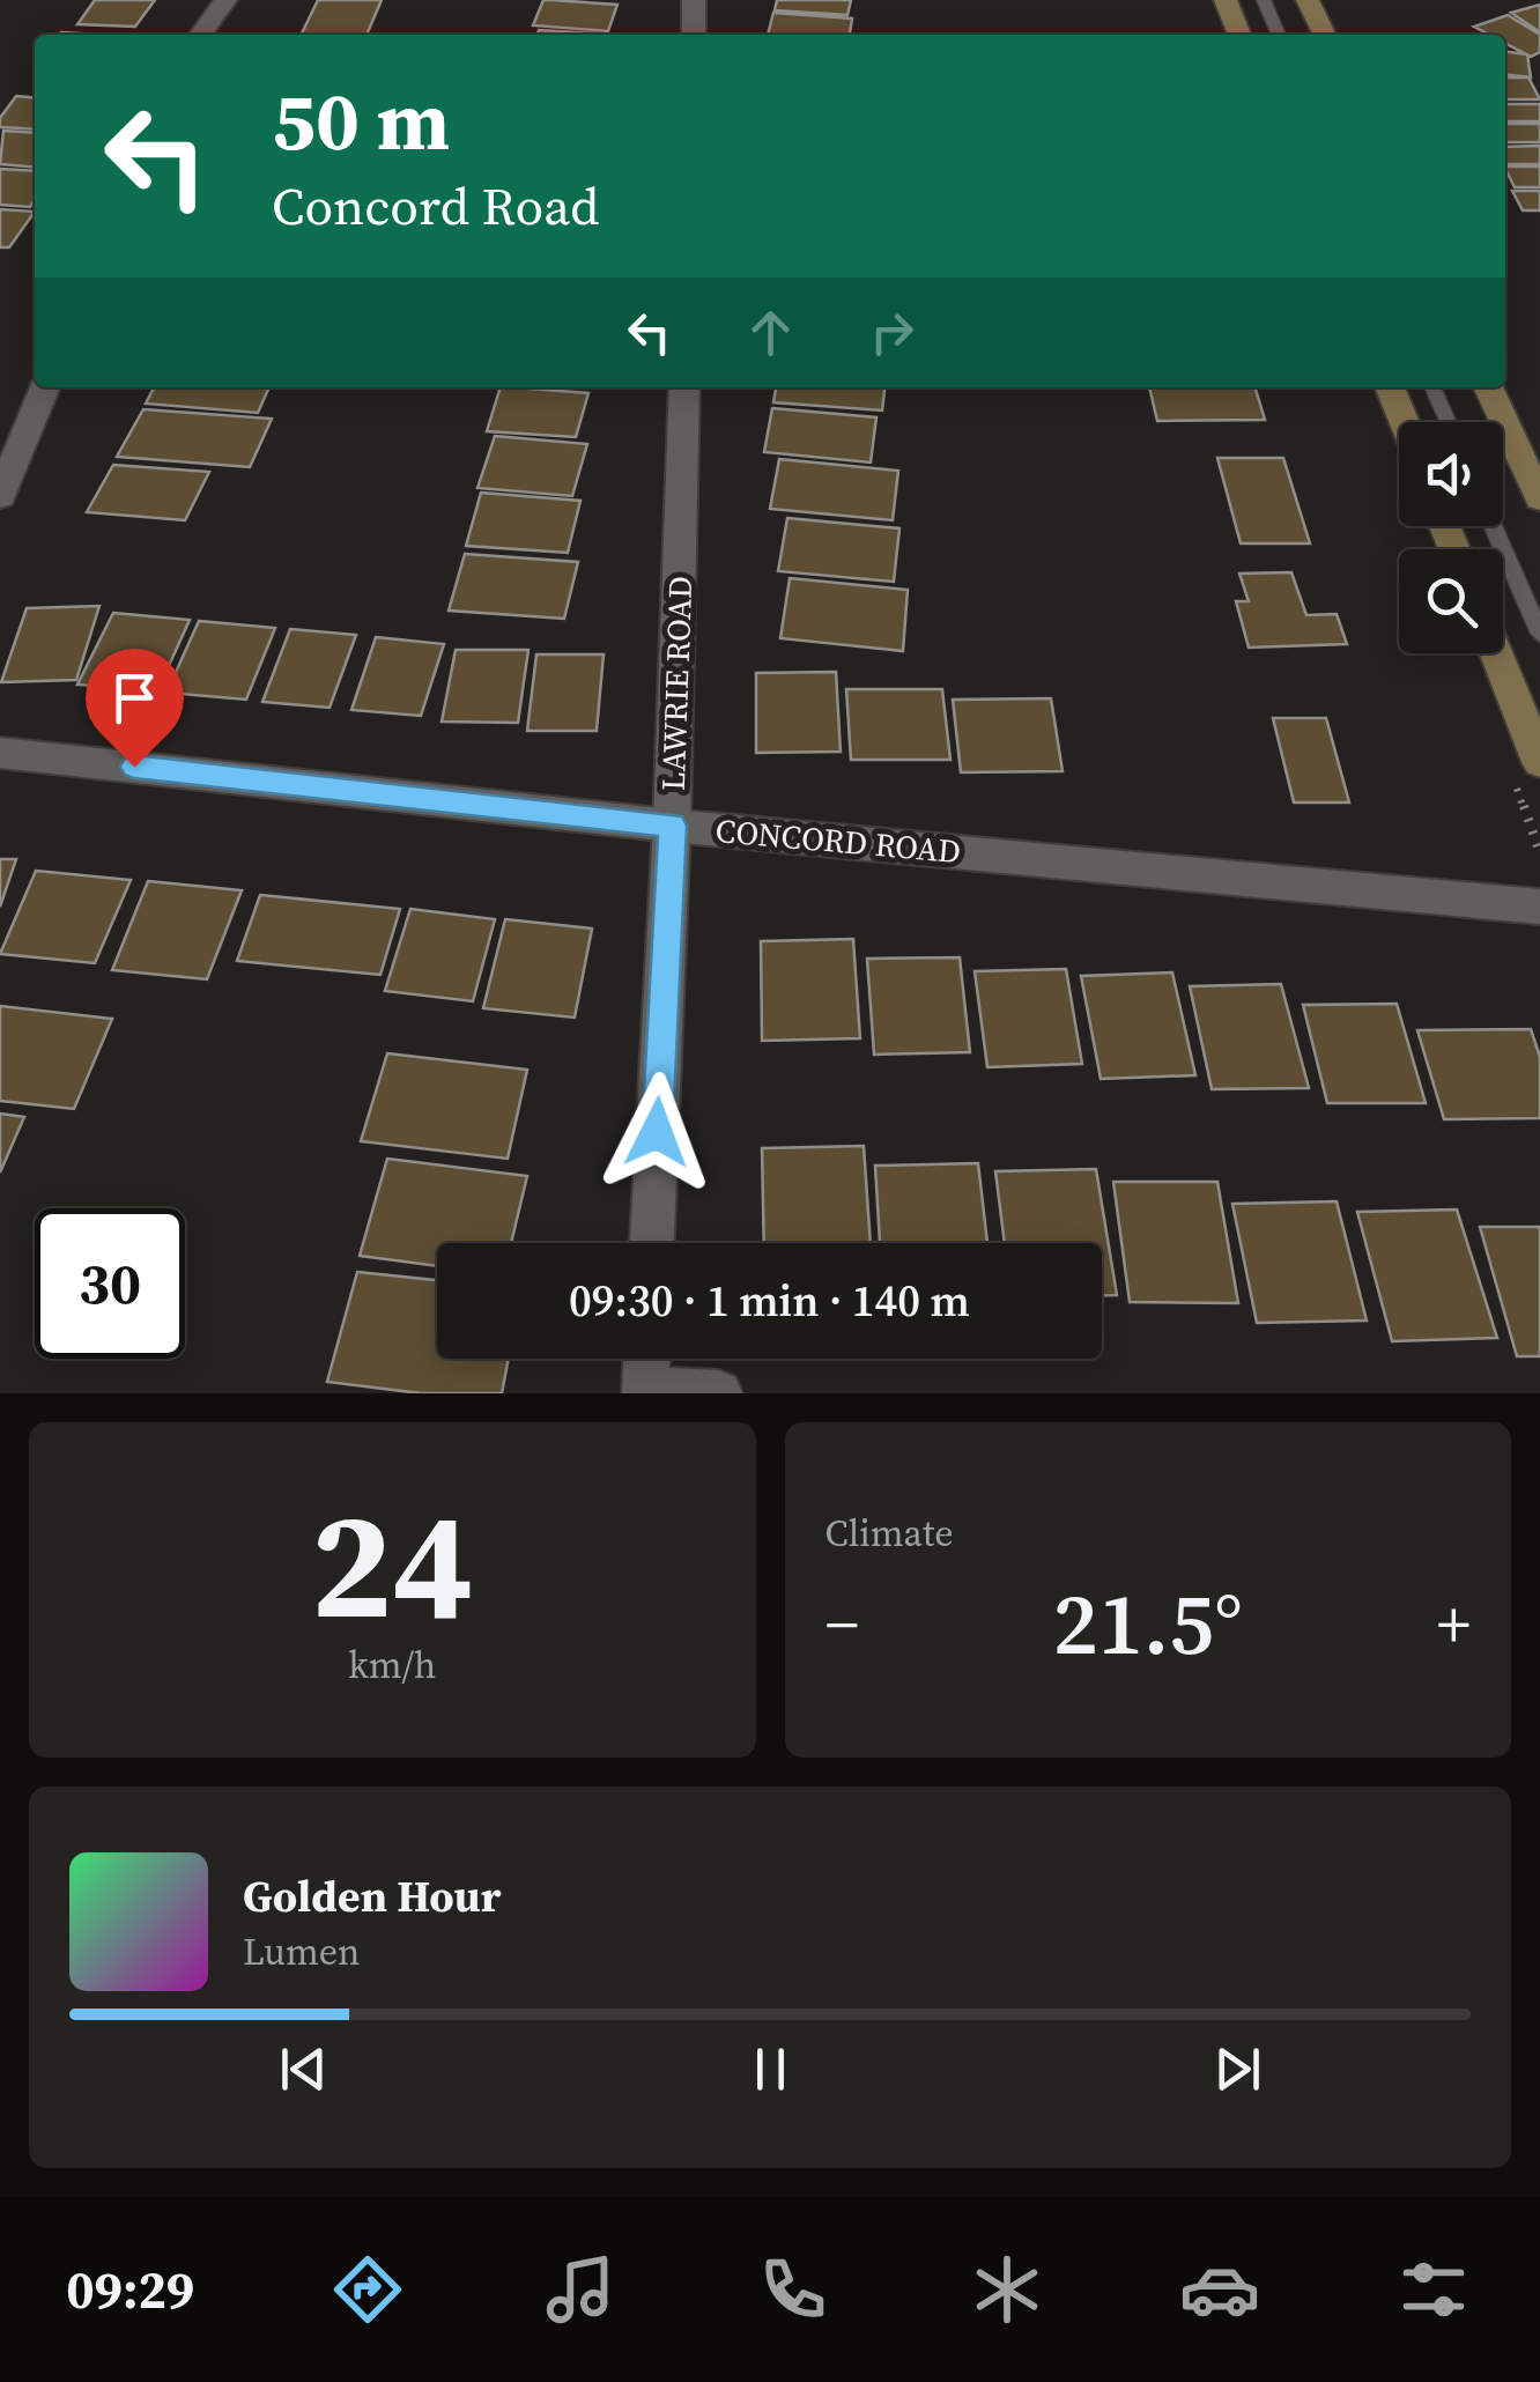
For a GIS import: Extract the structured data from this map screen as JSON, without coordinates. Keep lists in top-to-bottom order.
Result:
{
  "streets": {
    "street": ["LAWRIE ROAD", "CONCORD ROAD"]
  },
  "crossings": [
    ["LAWRIE ROAD", "CONCORD ROAD"]
  ],
  "page": {
    "turn": ["50 m", "Concord Road"],
    "limit": "30",
    "trip": "09:30 · 1 min · 140 m",
    "tile": [
      ["24", "km/h"],
      "Climate"
    ],
    "heat": ["−", "21.5°", "+"],
    "song": ["Golden Hour", "Lumen"],
    "tabs": "09:29"
  }
}
